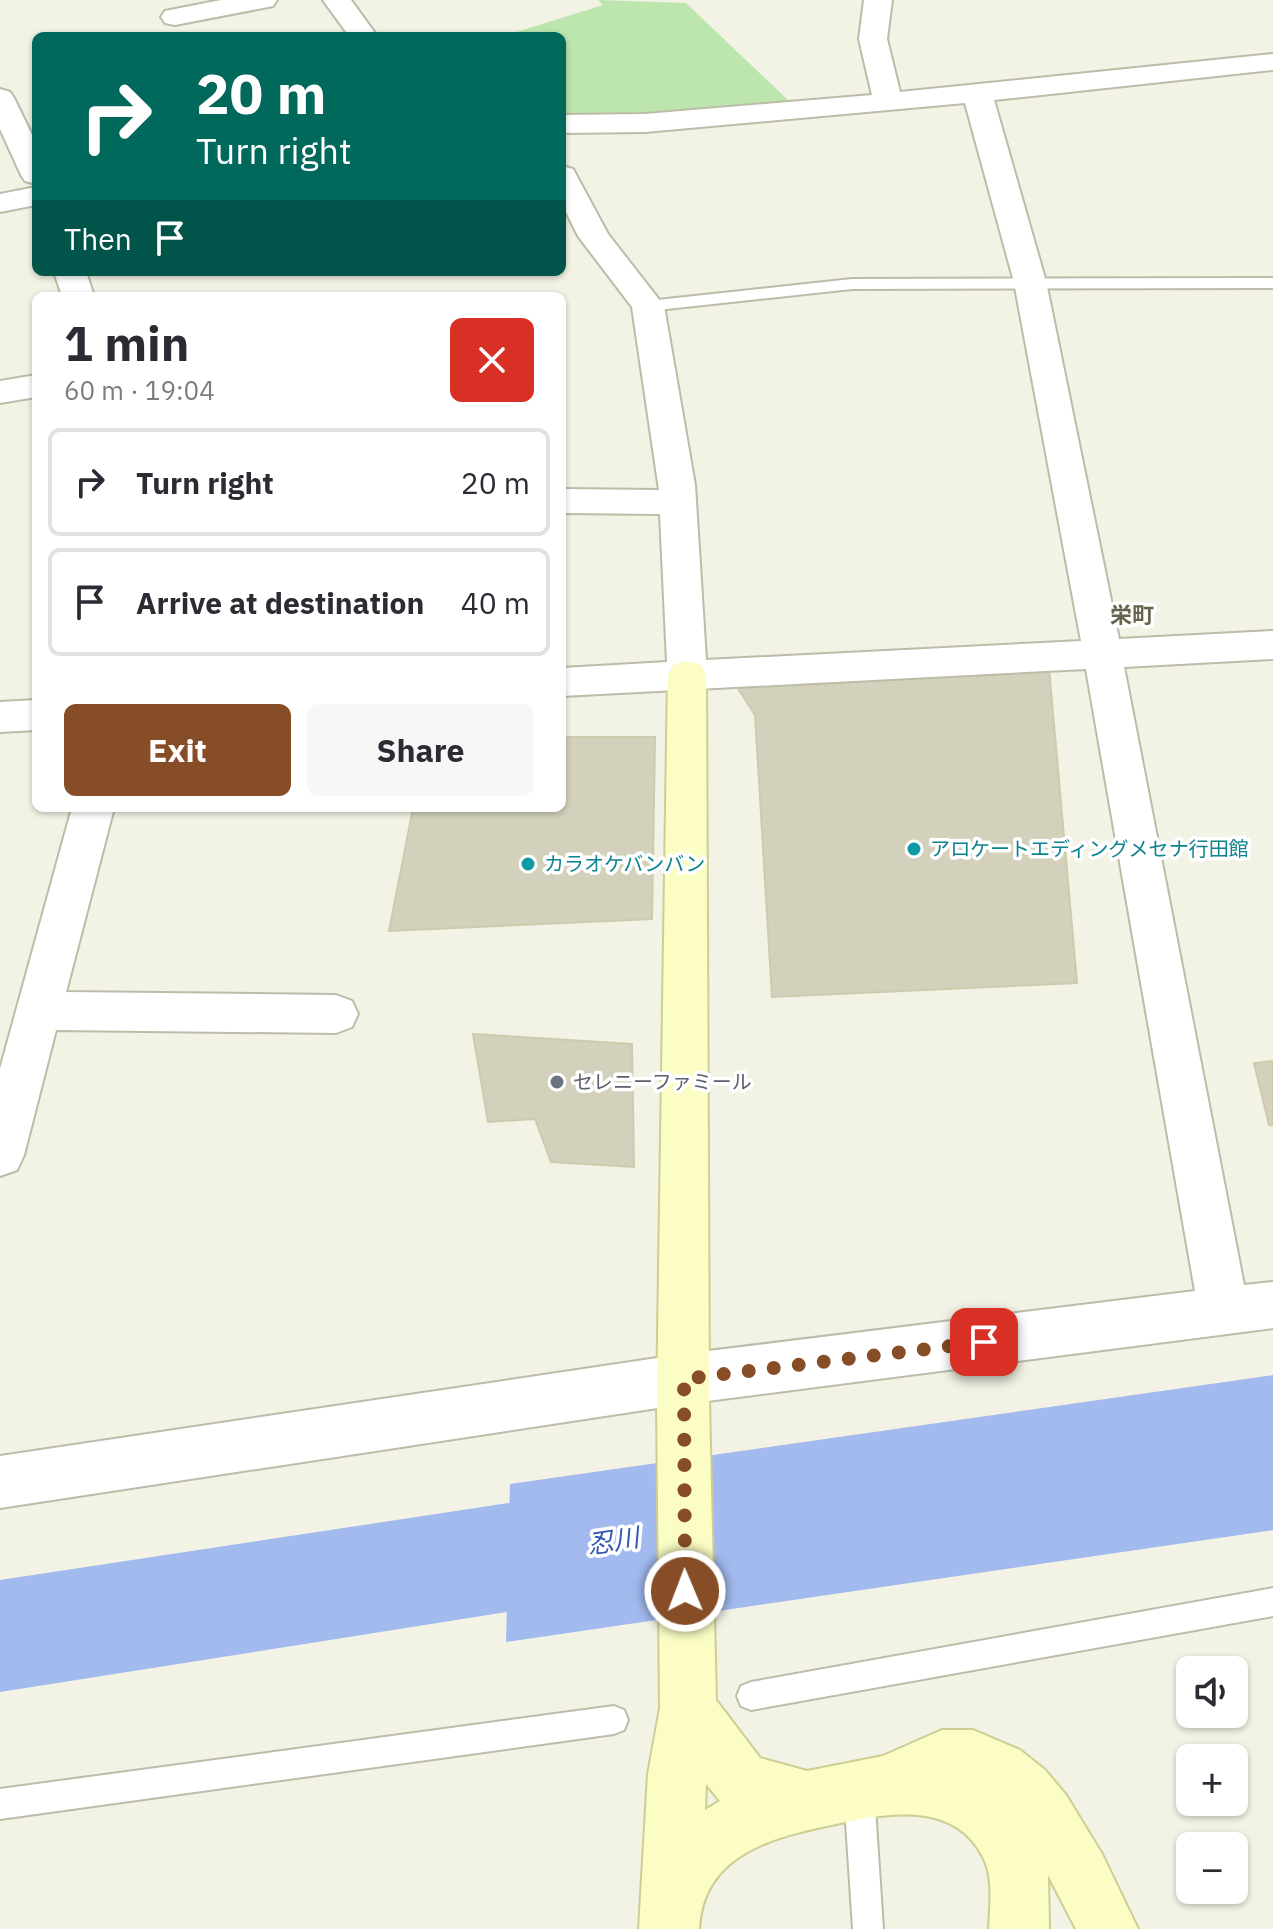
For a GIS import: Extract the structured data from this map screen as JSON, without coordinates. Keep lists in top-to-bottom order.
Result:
{
  "districts": ["栄町"],
  "water": ["忍川"],
  "places": ["アロケートエディングメセナ行田館", "カラオケバンバン", "セレニーファミール"],
  "page": {
    "turn": ["20 m", "Turn right"],
    "then": "Then",
    "heading": ["1 min", "60 m · 19:04"],
    "list": [
      {
        "name": "Turn right",
        "value": "20 m"
      },
      {
        "name": "Arrive at destination",
        "value": "40 m"
      }
    ],
    "buttons": ["Exit", "Share"],
    "map_buttons": ["+", "−"]
  }
}
